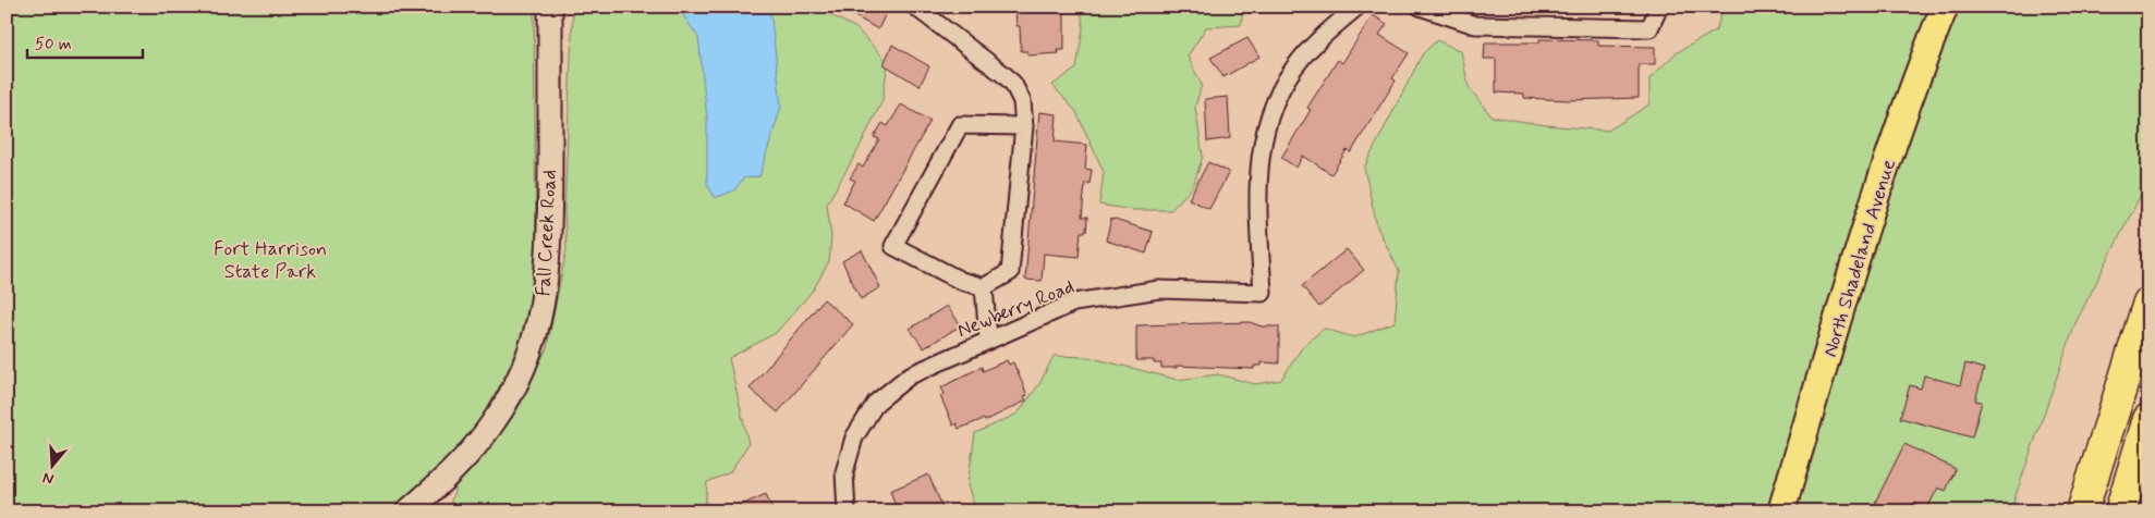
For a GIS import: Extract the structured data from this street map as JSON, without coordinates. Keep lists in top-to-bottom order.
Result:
{
  "streets": {
    "main road": ["Fall Creek Road", "North Shadeland Avenue"],
    "street": ["Newberry Road"]
  },
  "parks": ["Fort Harrison State Park"],
  "scale_bar": "50 m",
  "north": "bottom"
}
